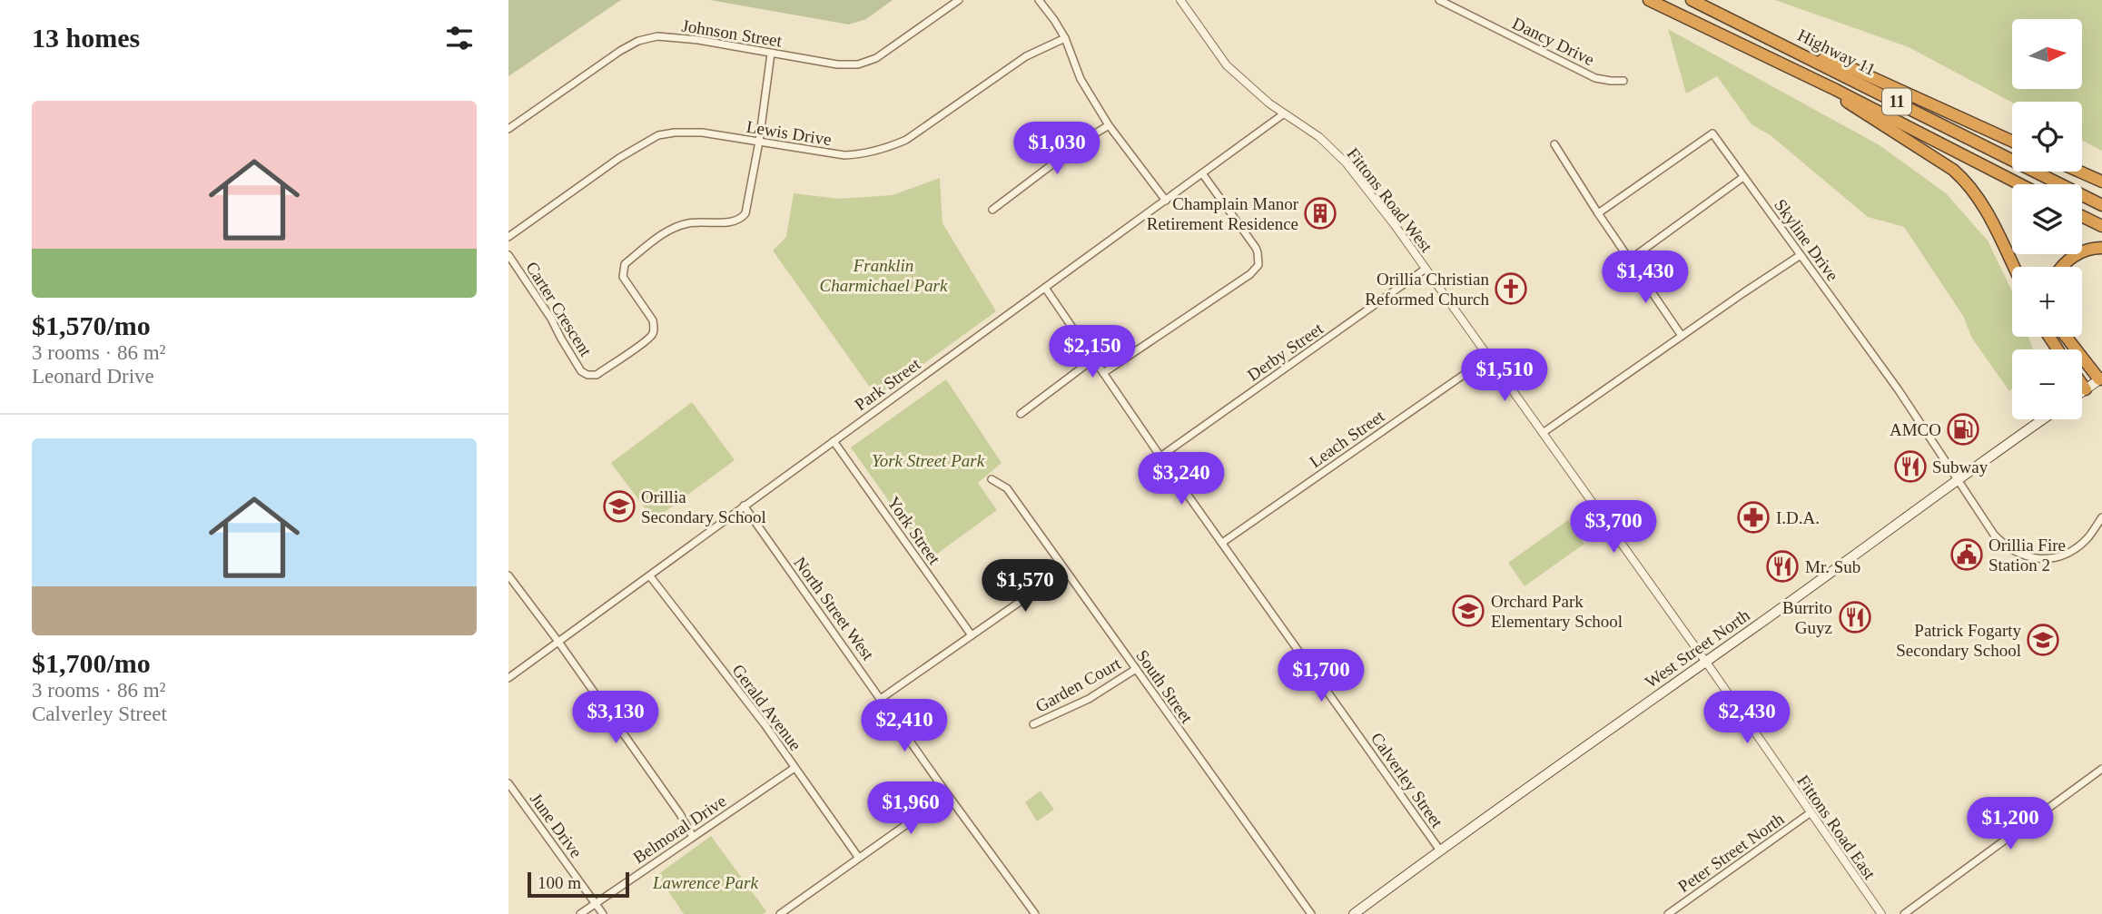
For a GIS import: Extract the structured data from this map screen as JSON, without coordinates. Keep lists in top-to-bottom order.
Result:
{
  "streets": {
    "highway": ["Highway 11", "11"],
    "main road": ["West Street North"],
    "street": [
      "Johnson Street",
      "Dancy Drive",
      "Lewis Drive",
      "Fittons Road West",
      "Skyline Drive",
      "Carter Crescent",
      "Derby Street",
      "Park Street",
      "Leach Street",
      "York Street",
      "North Street West",
      "Garden Court",
      "South Street",
      "Gerald Avenue",
      "Calverley Street",
      "June Drive",
      "Fittons Road East",
      "Belmoral Drive",
      "Peter Street North"
    ]
  },
  "crossings": [
    ["Johnson Street", "Carter Crescent"],
    ["Lewis Drive", "Carter Crescent"],
    ["Fittons Road West", "Derby Street"],
    ["Fittons Road West", "Park Street"],
    ["Fittons Road West", "Leach Street"],
    ["Fittons Road West", "West Street North"],
    ["Fittons Road West", "Fittons Road East"],
    ["Skyline Drive", "West Street North"],
    ["Derby Street", "Calverley Street"],
    ["Park Street", "York Street"],
    ["Park Street", "North Street West"],
    ["Park Street", "Gerald Avenue"],
    ["Park Street", "Calverley Street"],
    ["Leach Street", "Calverley Street"],
    ["West Street North", "Calverley Street"],
    ["West Street North", "Fittons Road East"],
    ["Garden Court", "South Street"],
    ["Gerald Avenue", "Belmoral Drive"],
    ["June Drive", "Belmoral Drive"],
    ["Fittons Road East", "Peter Street North"]
  ],
  "parks": ["Franklin Charmichael Park", "York Street Park", "Lawrence Park"],
  "places": {
    "building": ["Champlain Manor Retirement Residence"],
    "church": ["Orillia Christian Reformed Church"],
    "fuel station": ["AMCO"],
    "restaurant": ["Subway", "Mr. Sub", "Burrito Guyz"],
    "school or university": ["Orillia Secondary School", "Orchard Park Elementary School", "Patrick Fogarty Secondary School"],
    "pharmacy": ["I.D.A."],
    "public building": ["Orillia Fire Station 2"]
  },
  "scale_bar": "100 m",
  "north": "right",
  "page": {
    "heading": "13 homes",
    "map_buttons": ["+", "−"],
    "list": [
      {
        "name": "$1,570/mo",
        "note": "3 rooms · 86 m² · Leonard Drive"
      },
      {
        "name": "$1,700/mo",
        "note": "3 rooms · 86 m² · Calverley Street"
      }
    ],
    "price": [
      "$1,030",
      "$1,430",
      "$2,150",
      "$1,510",
      "$3,240",
      "$3,700",
      "$1,570",
      "$1,700",
      "$3,130",
      "$2,430",
      "$2,410",
      "$1,960",
      "$1,200"
    ],
    "scale": "100 m"
  }
}
